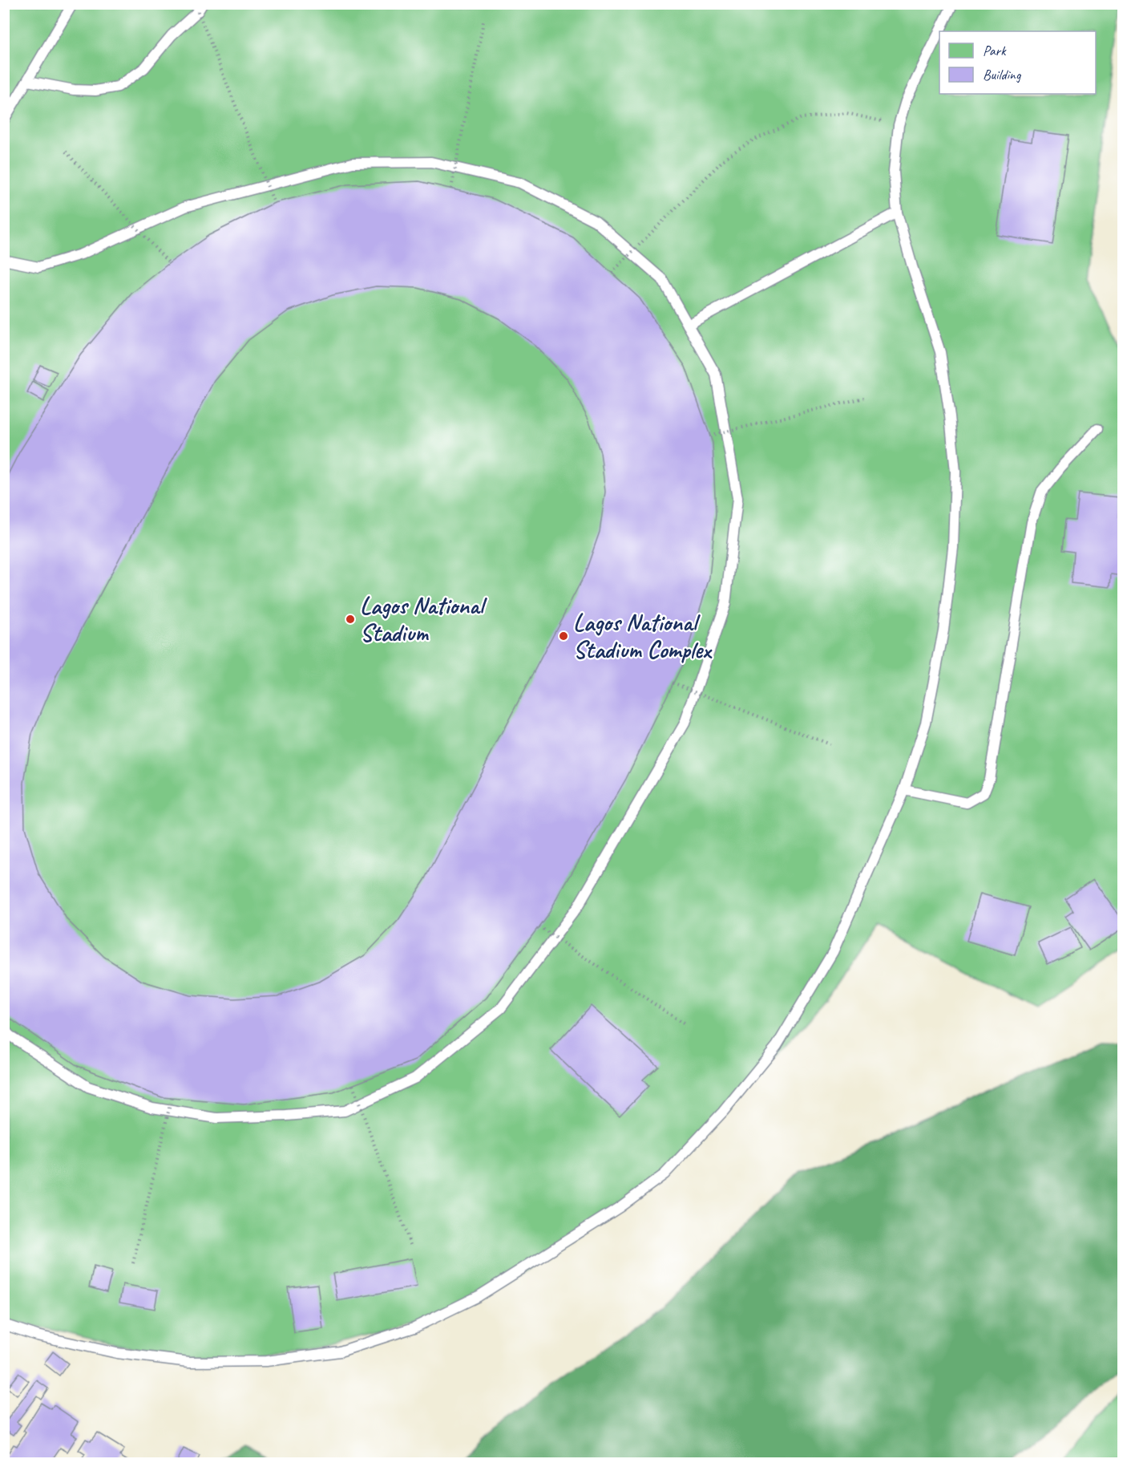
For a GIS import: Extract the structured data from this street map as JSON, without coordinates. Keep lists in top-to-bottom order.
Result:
{
  "places": ["Lagos National Stadium", "Lagos National Stadium Complex"],
  "legend": ["Park", "Building"]
}
